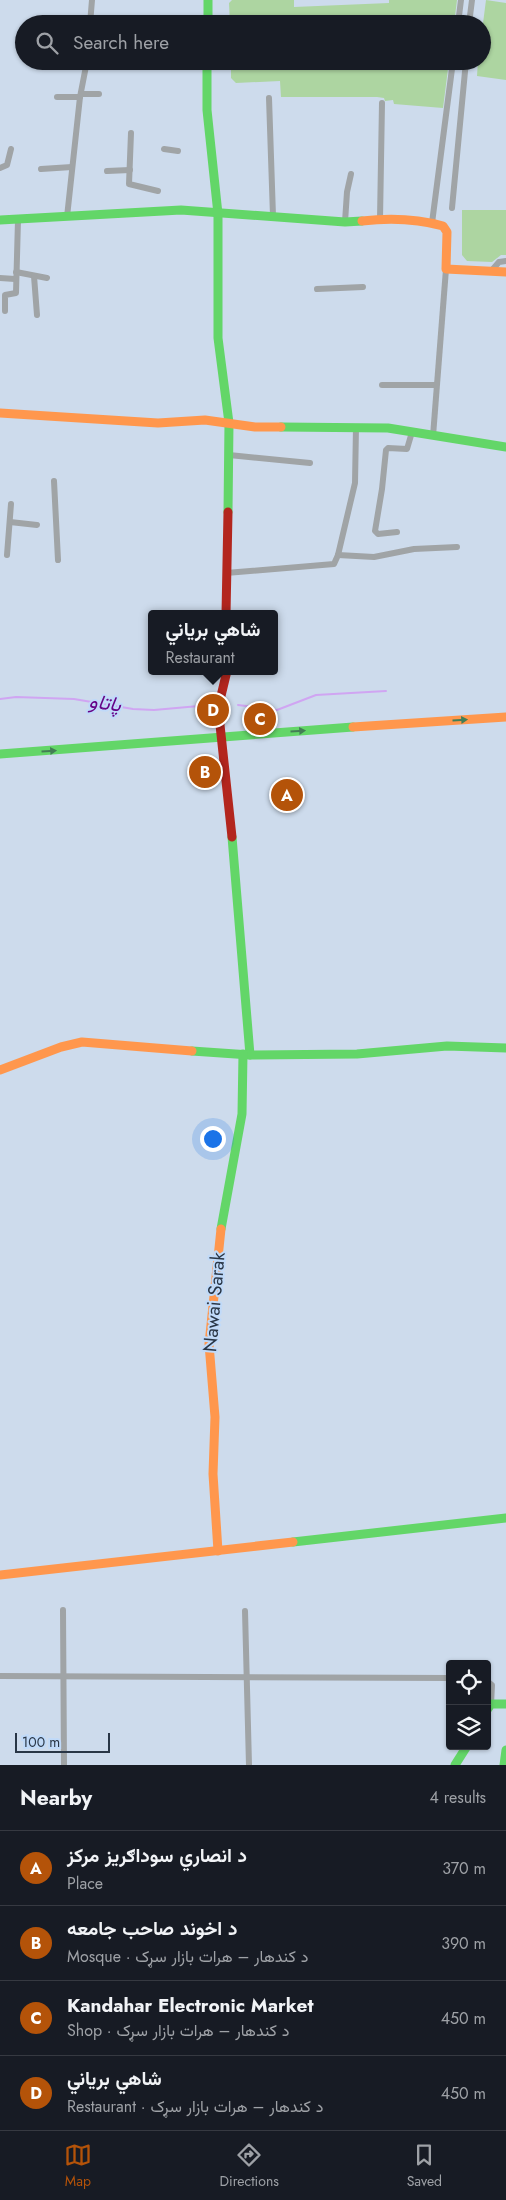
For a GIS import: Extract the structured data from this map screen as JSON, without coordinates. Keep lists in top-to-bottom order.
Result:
{
  "streets": {
    "street": ["Nawai Sarak"]
  },
  "water": ["پاتاو"],
  "scale_bar": "100 m",
  "page": {
    "search": "Search here",
    "popup": ["شاهي برياني", "Restaurant"],
    "pins": [
      "D",
      "C",
      "B",
      "A"
    ],
    "scale": "100 m",
    "heading": ["Nearby", "4 results"],
    "list": [
      {
        "mark": "A",
        "name": "د انصاري سوداګریز مرکز",
        "note": "Place",
        "value": "370 m"
      },
      {
        "mark": "B",
        "name": "د اخوند صاحب جامعه",
        "note": "Mosque · د کندهار – هرات بازار سړک",
        "value": "390 m"
      },
      {
        "mark": "C",
        "name": "Kandahar Electronic Market",
        "note": "Shop · د کندهار – هرات بازار سړک",
        "value": "450 m"
      },
      {
        "mark": "D",
        "name": "شاهي برياني",
        "note": "Restaurant · د کندهار – هرات بازار سړک",
        "value": "450 m"
      }
    ],
    "nav": ["Map", "Directions", "Saved"]
  }
}
